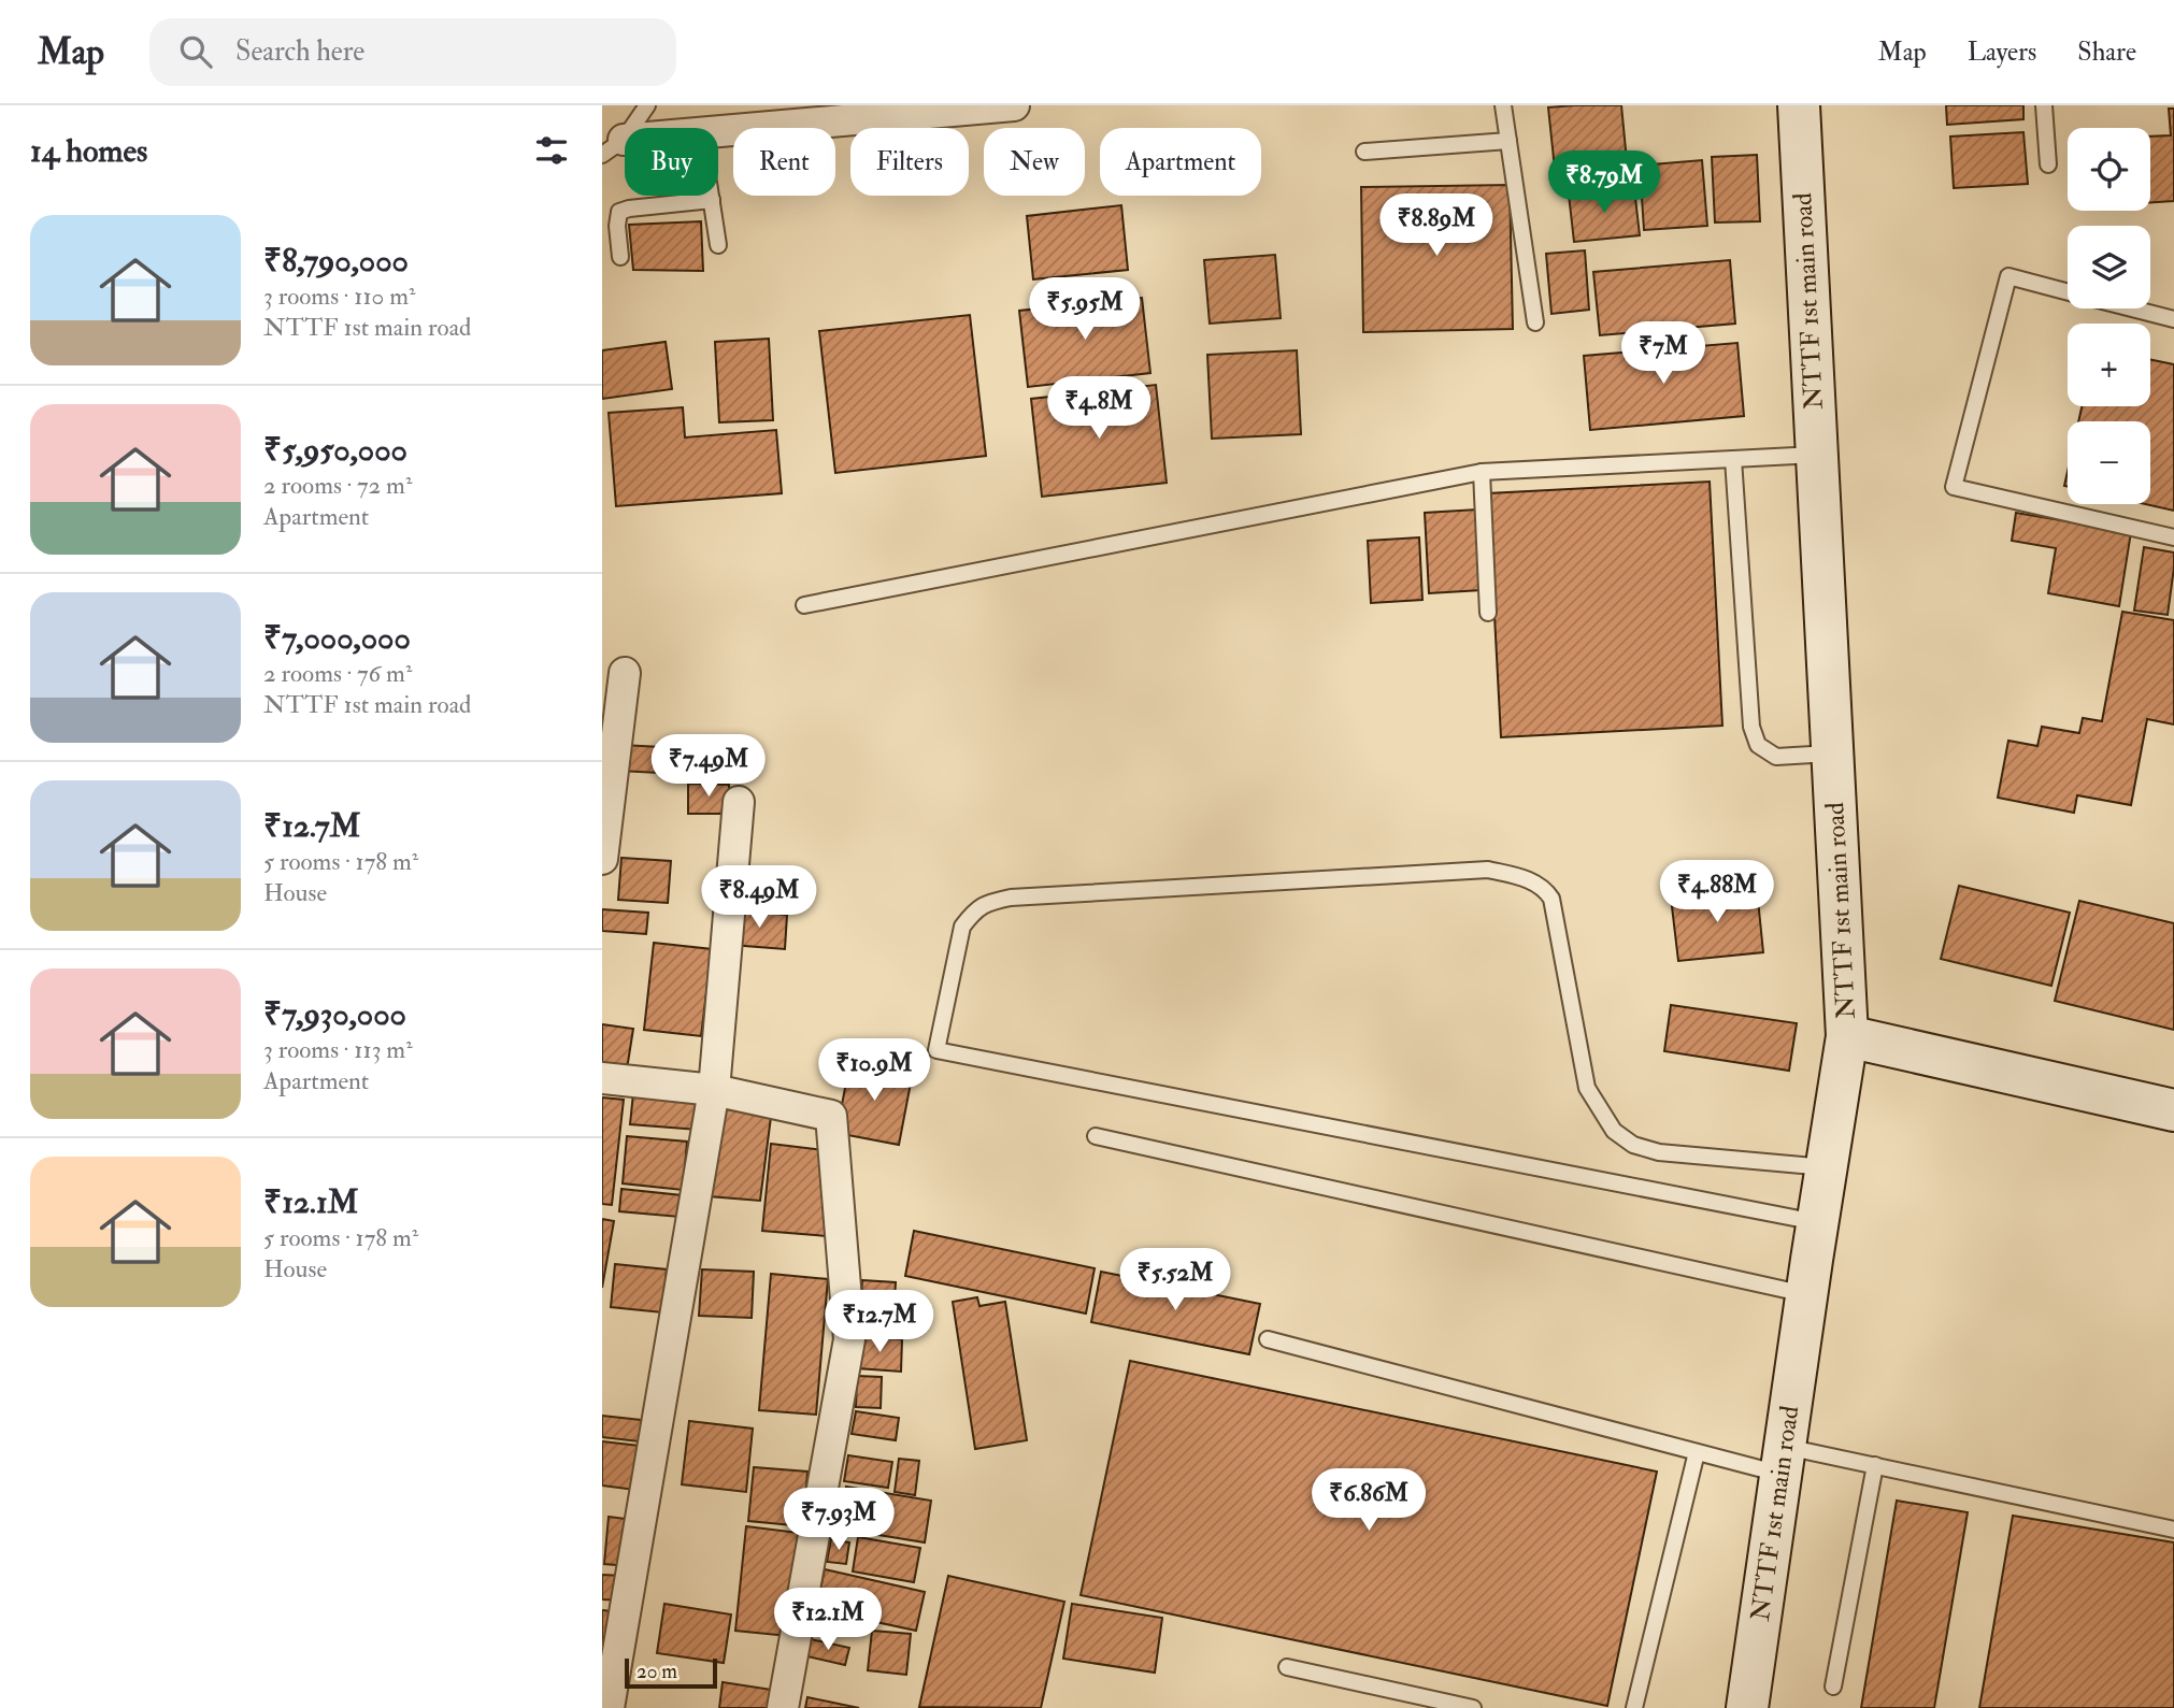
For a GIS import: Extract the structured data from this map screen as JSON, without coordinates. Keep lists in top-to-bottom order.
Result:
{
  "streets": {
    "street": ["NTTF 1st main road"]
  },
  "scale_bar": "20 m",
  "page": {
    "header": "Map",
    "search": "Search here",
    "nav": ["Map", "Layers", "Share"],
    "heading": "14 homes",
    "map_buttons": ["+", "−"],
    "chip": [
      "Buy",
      "Rent",
      "Filters",
      "New",
      "Apartment"
    ],
    "price": [
      "₹8.79M",
      "₹8.89M",
      "₹5.95M",
      "₹7M",
      "₹4.8M",
      "₹7.49M",
      "₹4.88M",
      "₹8.49M",
      "₹10.9M",
      "₹5.52M",
      "₹12.7M",
      "₹6.86M",
      "₹7.93M",
      "₹12.1M"
    ],
    "list": [
      {
        "name": "₹8,790,000",
        "note": "3 rooms · 110 m² · NTTF 1st main road"
      },
      {
        "name": "₹5,950,000",
        "note": "2 rooms · 72 m² · Apartment"
      },
      {
        "name": "₹7,000,000",
        "note": "2 rooms · 76 m² · NTTF 1st main road"
      },
      {
        "name": "₹12.7M",
        "note": "5 rooms · 178 m² · House"
      },
      {
        "name": "₹7,930,000",
        "note": "3 rooms · 113 m² · Apartment"
      },
      {
        "name": "₹12.1M",
        "note": "5 rooms · 178 m² · House"
      }
    ],
    "scale": "20 m"
  }
}
